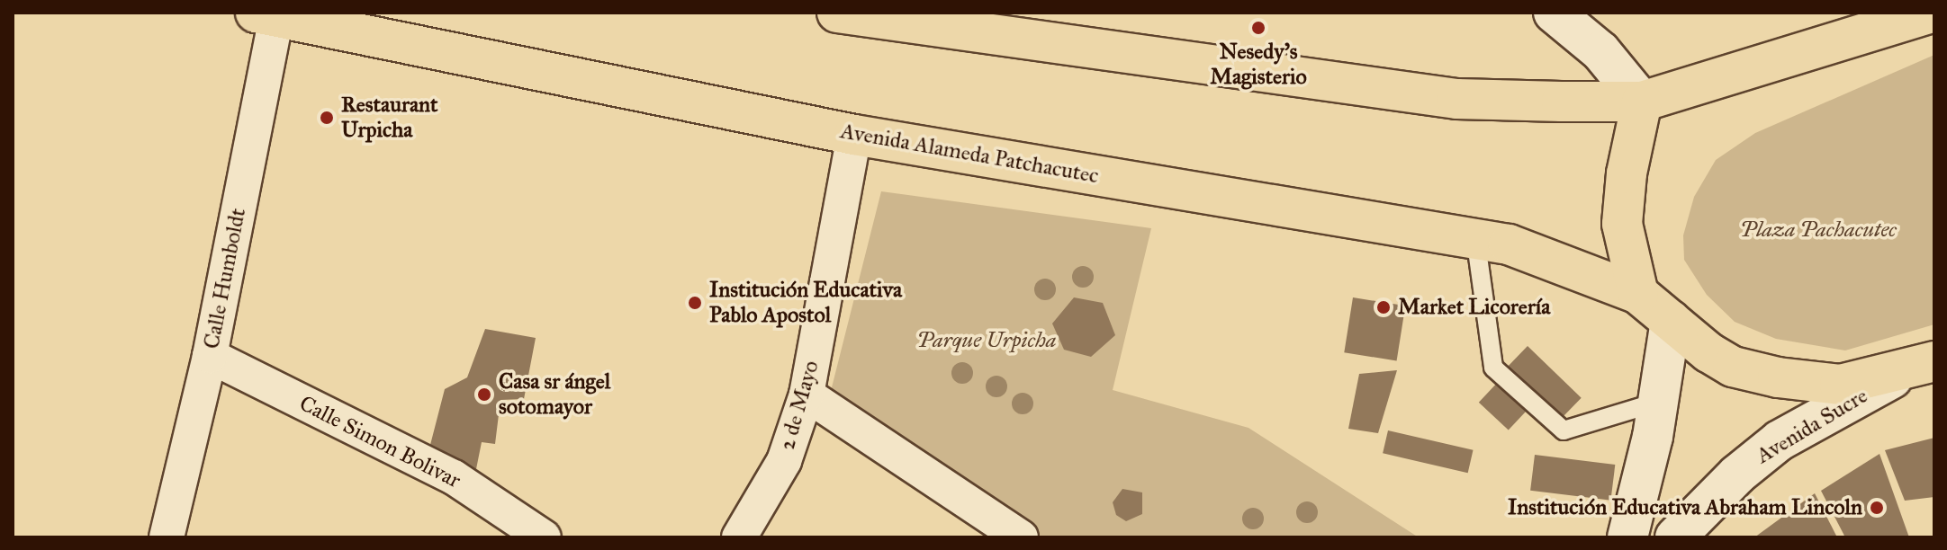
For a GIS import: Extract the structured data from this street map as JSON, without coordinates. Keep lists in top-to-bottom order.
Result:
{
  "streets": {
    "highway": ["Avenida Alameda Patchacutec"],
    "street": [
      "Calle Humboldt",
      "2 de Mayo",
      "Avenida Sucre",
      "Calle Simon Bolivar"
    ]
  },
  "crossings": [
    ["Avenida Alameda Patchacutec", "Calle Humboldt"],
    ["Avenida Alameda Patchacutec", "2 de Mayo"],
    ["Avenida Alameda Patchacutec", "Avenida Sucre"],
    ["Calle Humboldt", "Calle Simon Bolivar"]
  ],
  "parks": ["Plaza Pachacutec", "Parque Urpicha"],
  "places": [
    "Nesedy’s Magisterio",
    "Restaurant Urpicha",
    "Institución Educativa Pablo Apostol",
    "Market Licorería",
    "Casa sr ángel sotomayor",
    "Institución Educativa Abraham Lincoln"
  ]
}
